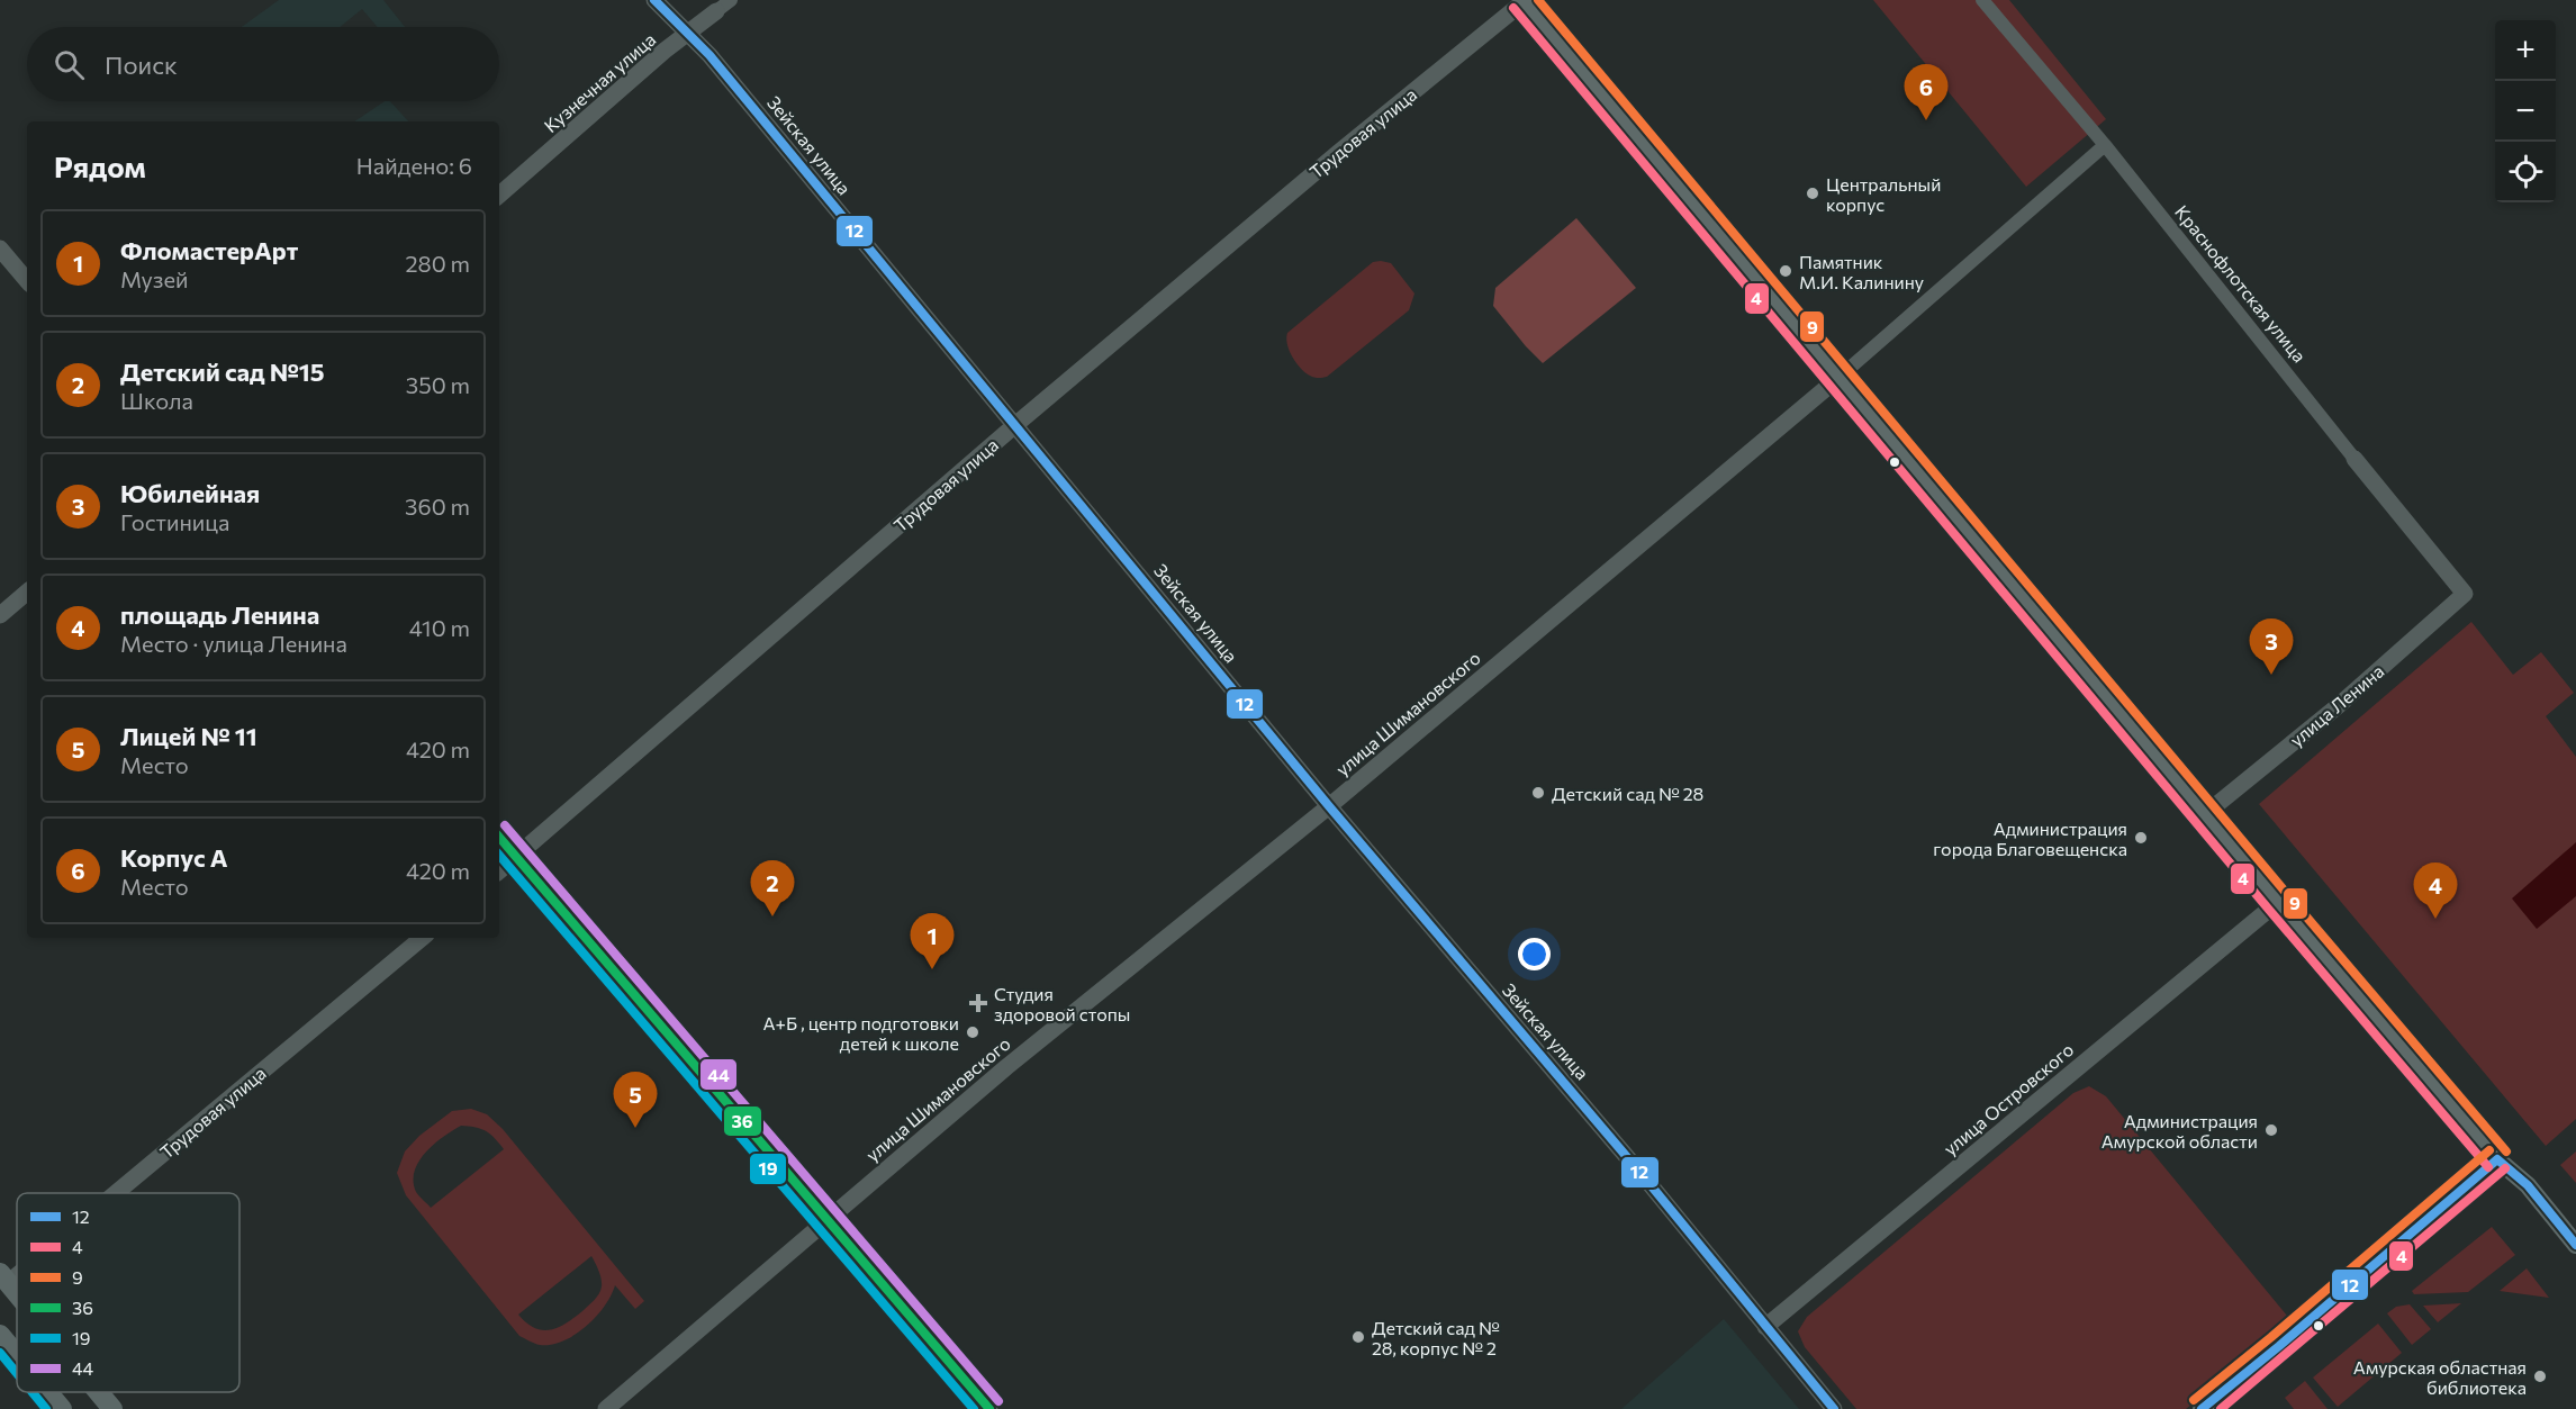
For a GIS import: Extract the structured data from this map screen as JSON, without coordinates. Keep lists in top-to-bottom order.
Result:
{
  "streets": {
    "street": [
      "Кузнечная улица",
      "Трудовая улица",
      "Зейская улица",
      "Краснофлотская улица",
      "улица Ленина",
      "улица Шимановского",
      "улица Островского"
    ]
  },
  "crossings": [
    ["Кузнечная улица", "Зейская улица"],
    ["Трудовая улица", "Зейская улица"],
    ["Зейская улица", "улица Шимановского"],
    ["Зейская улица", "улица Островского"],
    ["Краснофлотская улица", "улица Ленина"],
    ["Краснофлотская улица", "улица Шимановского"]
  ],
  "places": {
    "other": [
      "Центральный корпус",
      "Памятник М.И. Калинину",
      "Детский сад № 28",
      "Администрация города Благовещенска",
      "А+Б , центр подготовки детей к школе",
      "Администрация Амурской области",
      "Детский сад № 28, корпус № 2",
      "Амурская областная библиотека"
    ],
    "health": ["Студия здоровой стопы"]
  },
  "lines": [
    "transit line 12",
    "transit line 9",
    "transit line 4",
    "transit line 44",
    "transit line 36",
    "transit line 19"
  ],
  "legend": [
    "12",
    "4",
    "9",
    "36",
    "19",
    "44"
  ],
  "page": {
    "map_buttons": ["+", "−"],
    "search": "Поиск",
    "pins": [
      "6",
      "3",
      "2",
      "4",
      "1",
      "5"
    ],
    "heading": ["Рядом", "Найдено: 6"],
    "list": [
      {
        "mark": "1",
        "name": "ФломастерАрт",
        "note": "Музей",
        "value": "280 m"
      },
      {
        "mark": "2",
        "name": "Детский сад №15",
        "note": "Школа",
        "value": "350 m"
      },
      {
        "mark": "3",
        "name": "Юбилейная",
        "note": "Гостиница",
        "value": "360 m"
      },
      {
        "mark": "4",
        "name": "площадь Ленина",
        "note": "Место · улица Ленина",
        "value": "410 m"
      },
      {
        "mark": "5",
        "name": "Лицей № 11",
        "note": "Место",
        "value": "420 m"
      },
      {
        "mark": "6",
        "name": "Корпус А",
        "note": "Место",
        "value": "420 m"
      }
    ]
  }
}
